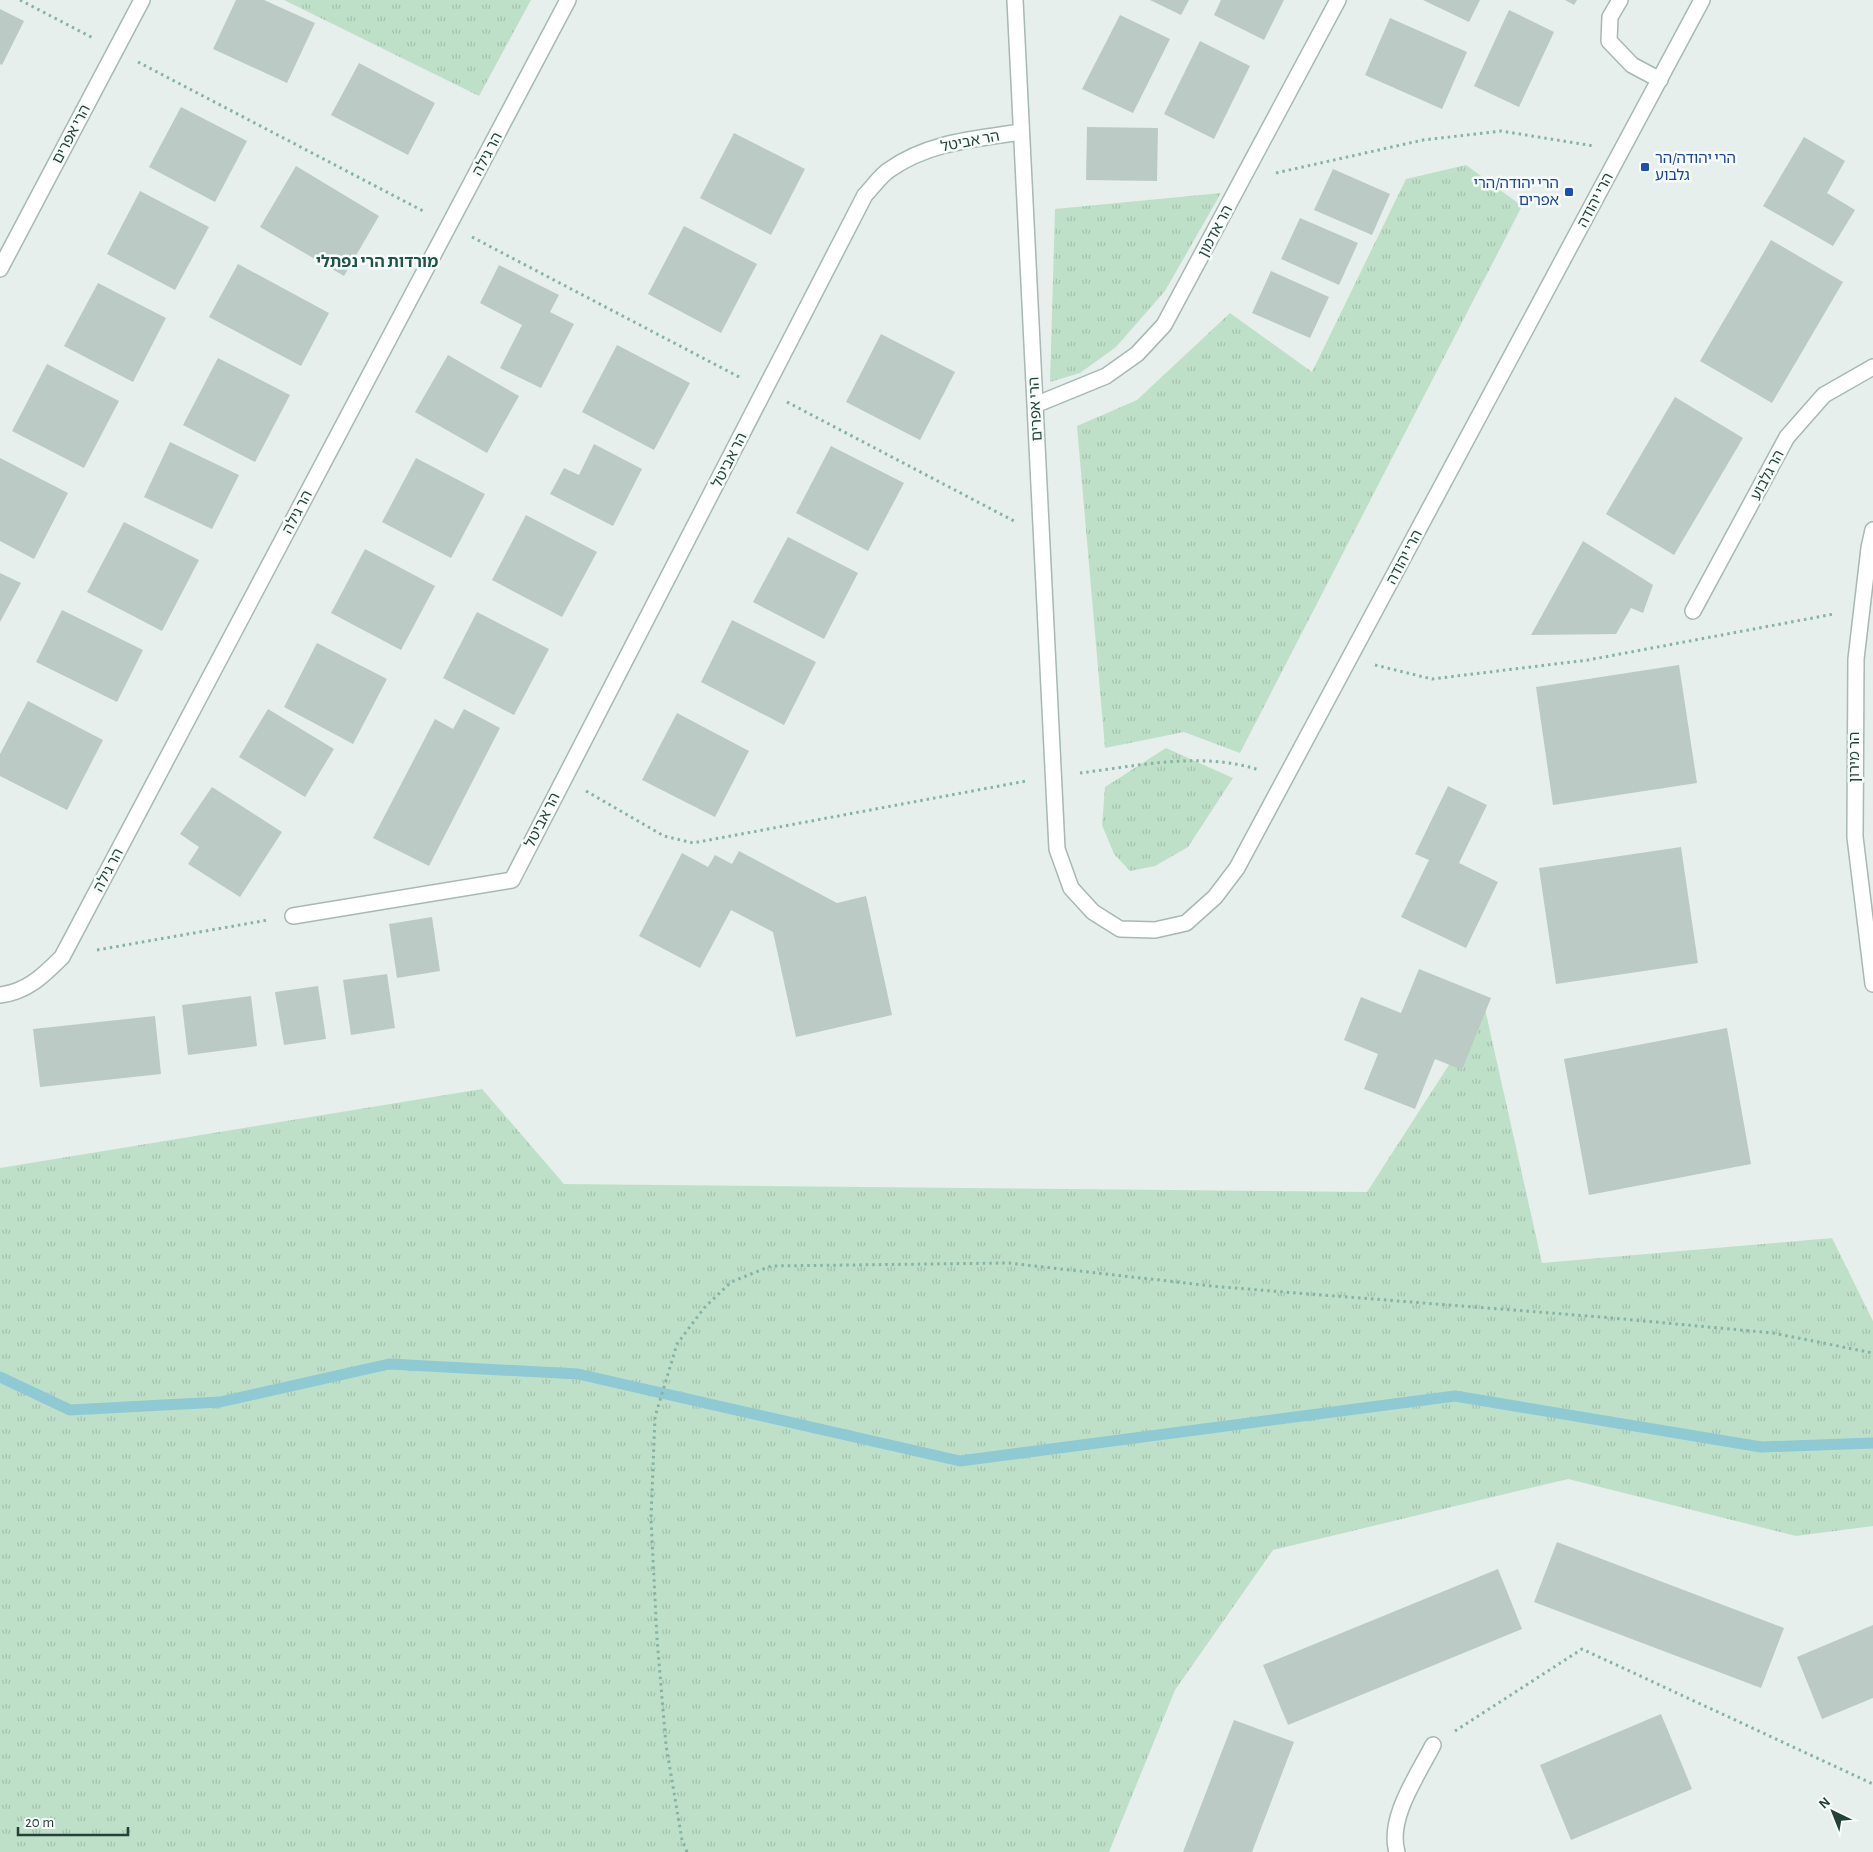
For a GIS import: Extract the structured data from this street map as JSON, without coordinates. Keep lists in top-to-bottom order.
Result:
{
  "streets": {
    "street": [
      "הרי אפרים",
      "הר אביטל",
      "הר גילה",
      "הרי יהודה",
      "הר אדמון",
      "הר גלבוע",
      "הר מירון"
    ]
  },
  "crossings": [
    ["הרי אפרים", "הר אביטל"],
    ["הרי אפרים", "הרי יהודה"],
    ["הרי אפרים", "הר אדמון"]
  ],
  "districts": ["מורדות הרי נפתלי"],
  "places": {
    "transit": ["הרי יהודה/הר גלבוע", "הרי יהודה/הרי אפרים"]
  },
  "scale_bar": "20 m",
  "north": "top left"
}
